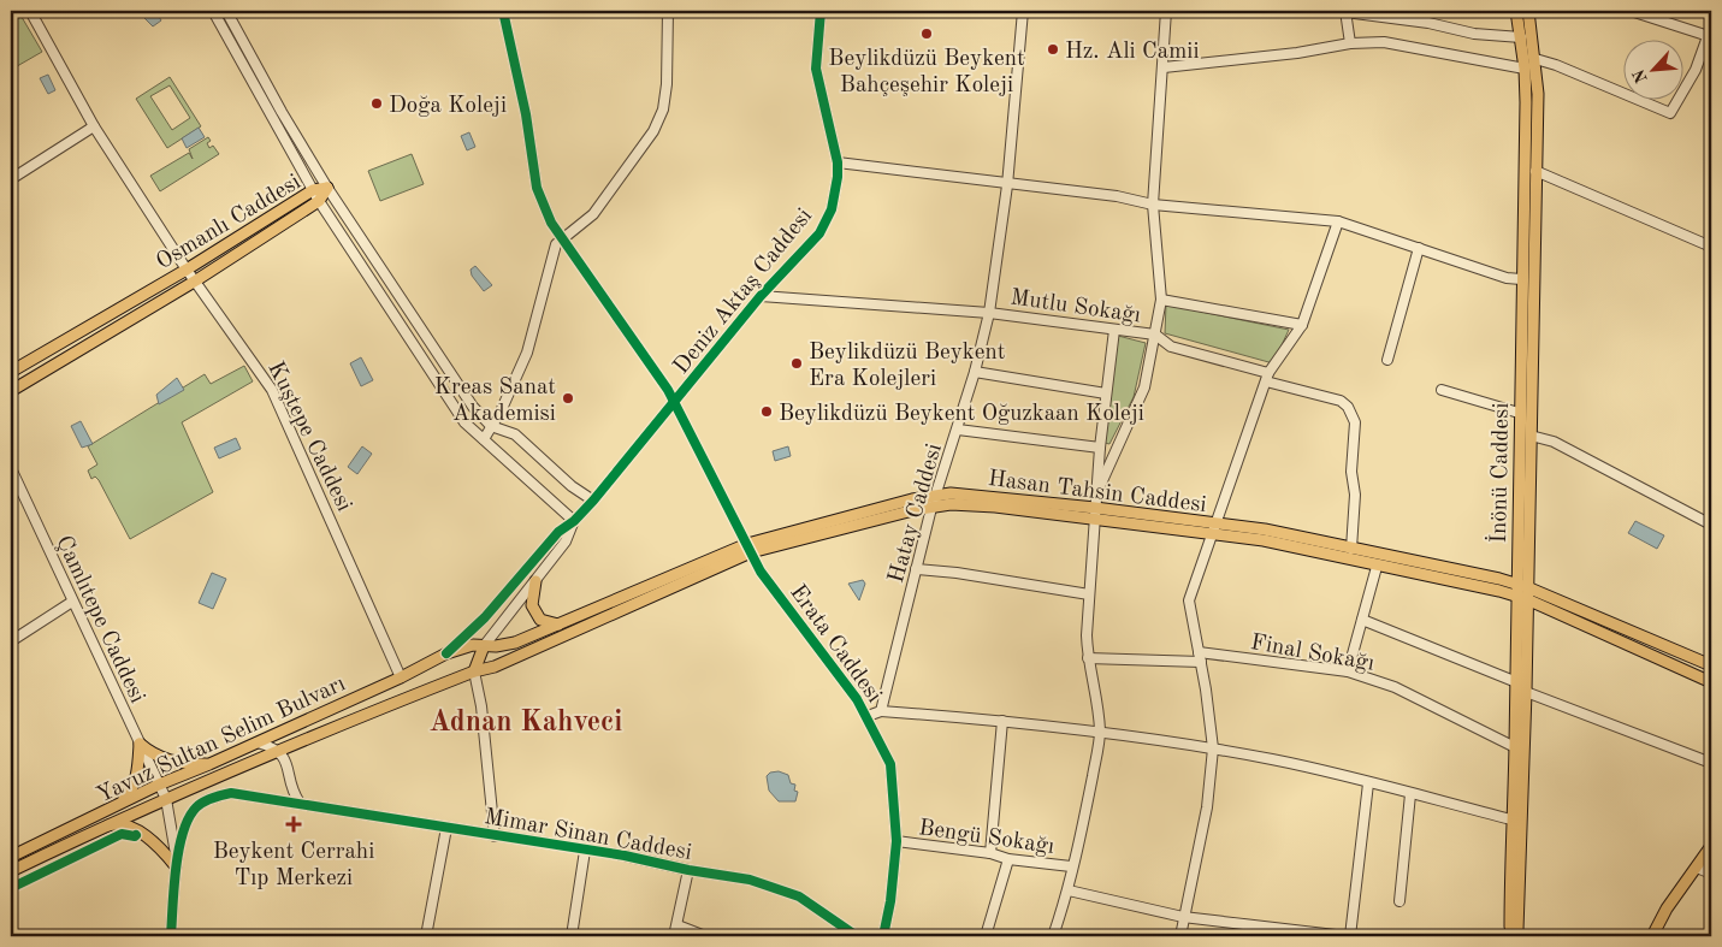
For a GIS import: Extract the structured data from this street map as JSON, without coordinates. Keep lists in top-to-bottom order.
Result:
{
  "streets": {
    "main road": [
      "Osmanlı Caddesi",
      "İnönü Caddesi",
      "Hasan Tahsin Caddesi",
      "Yavuz Sultan Selim Bulvarı"
    ],
    "street": [
      "Deniz Aktaş Caddesi",
      "Mutlu Sokağı",
      "Kuştepe Caddesi",
      "Hatay Caddesi",
      "Çamlıtepe Caddesi",
      "Erata Caddesi",
      "Final Sokağı",
      "Mimar Sinan Caddesi",
      "Bengü Sokağı"
    ]
  },
  "crossings": [
    ["Osmanlı Caddesi", "Kuştepe Caddesi"],
    ["Deniz Aktaş Caddesi", "Mutlu Sokağı"],
    ["Deniz Aktaş Caddesi", "Erata Caddesi"],
    ["Mutlu Sokağı", "Hatay Caddesi"],
    ["Kuştepe Caddesi", "Yavuz Sultan Selim Bulvarı"],
    ["İnönü Caddesi", "Hasan Tahsin Caddesi"],
    ["İnönü Caddesi", "Final Sokağı"],
    ["Hasan Tahsin Caddesi", "Hatay Caddesi"],
    ["Hasan Tahsin Caddesi", "Erata Caddesi"],
    ["Hasan Tahsin Caddesi", "Yavuz Sultan Selim Bulvarı"],
    ["Çamlıtepe Caddesi", "Yavuz Sultan Selim Bulvarı"],
    ["Çamlıtepe Caddesi", "Mimar Sinan Caddesi"],
    ["Erata Caddesi", "Yavuz Sultan Selim Bulvarı"],
    ["Erata Caddesi", "Bengü Sokağı"]
  ],
  "districts": ["Adnan Kahveci"],
  "places": {
    "other": [
      "Beylikdüzü Beykent Bahçeşehir Koleji",
      "Hz. Ali Camii",
      "Doğa Koleji",
      "Beylikdüzü Beykent Era Kolejleri",
      "Kreas Sanat Akademisi",
      "Beylikdüzü Beykent Oğuzkaan Koleji"
    ],
    "health": ["Beykent Cerrahi Tıp Merkezi"]
  },
  "north": "bottom left"
}
